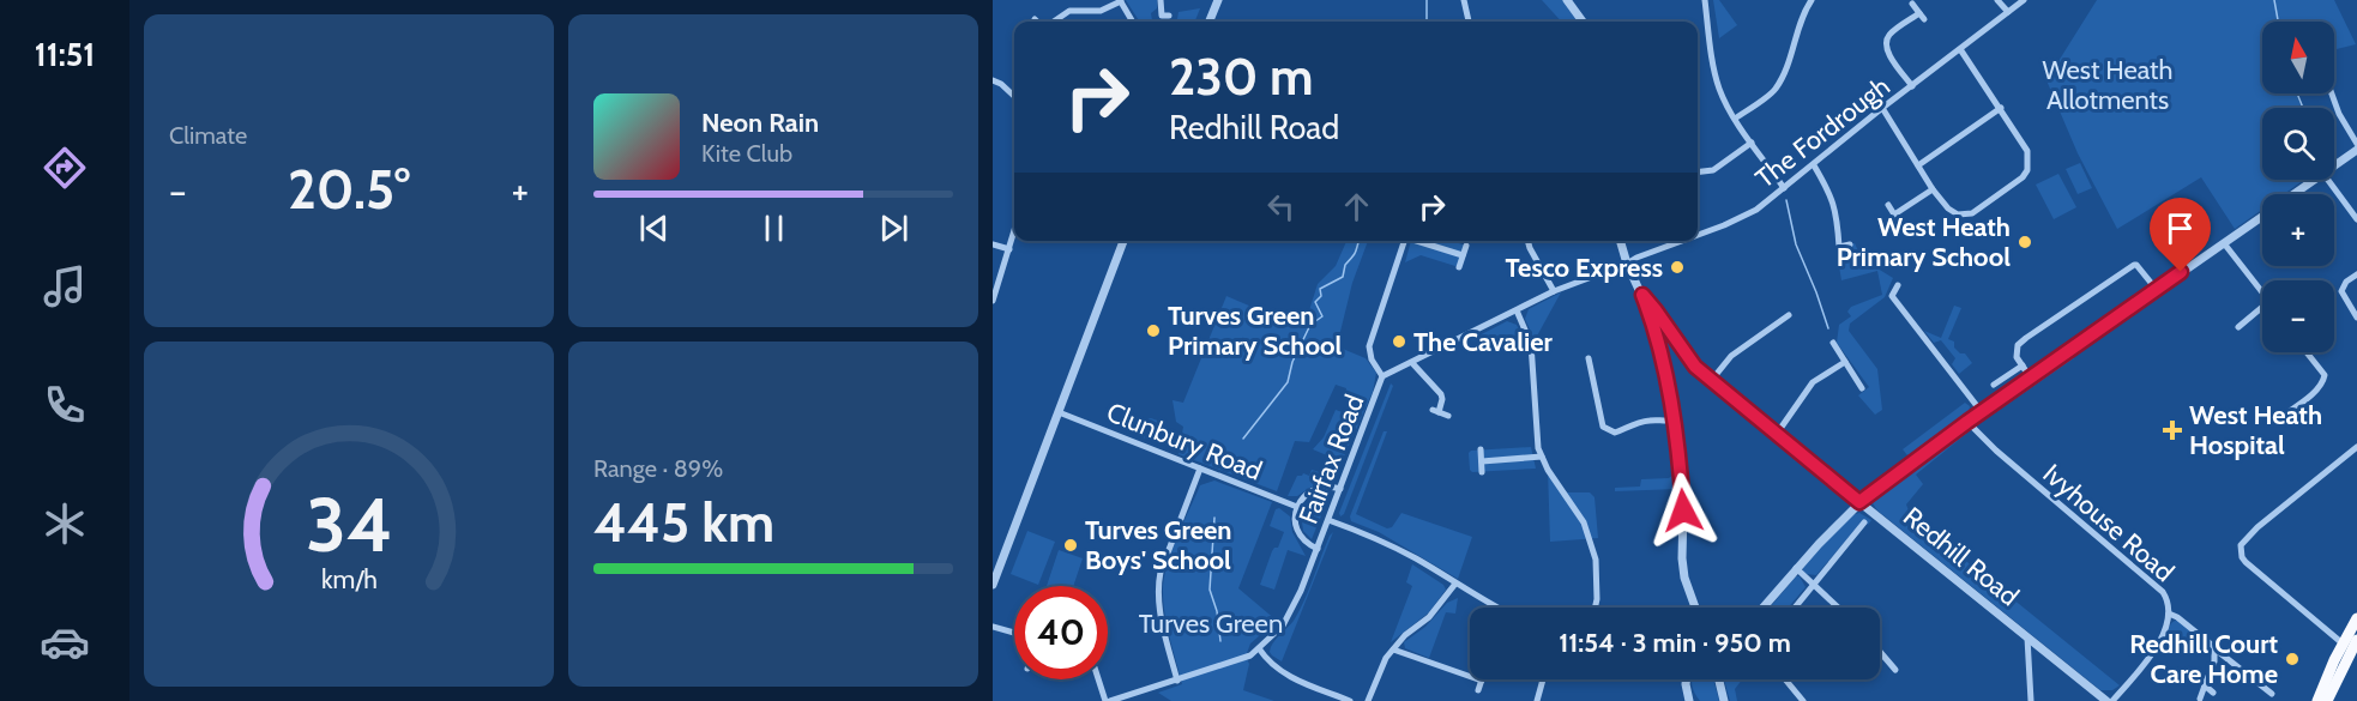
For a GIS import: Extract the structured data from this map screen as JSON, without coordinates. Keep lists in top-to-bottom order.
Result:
{
  "streets": {
    "street": [
      "The Fordrough",
      "Clunbury Road",
      "Fairfax Road",
      "Ivyhouse Road",
      "Redhill Road"
    ]
  },
  "crossings": [
    ["The Fordrough", "Fairfax Road"],
    ["The Fordrough", "Redhill Road"],
    ["Fairfax Road", "Redhill Road"]
  ],
  "parks": ["West Heath Allotments", "Turves Green"],
  "places": {
    "other": [
      "West Heath Primary School",
      "Tesco Express",
      "Turves Green Primary School",
      "The Cavalier",
      "Turves Green Boys' School",
      "Redhill Court Care Home"
    ],
    "health": ["West Heath Hospital"]
  },
  "north": "top",
  "page": {
    "tabs": "11:51",
    "tile": [
      "Climate",
      ["Range · 89%", "445 km"]
    ],
    "map_buttons": ["+", "−"],
    "turn": ["230 m", "Redhill Road"],
    "song": ["Neon Rain", "Kite Club"],
    "heat": ["−", "20.5°", "+"],
    "limit": "40",
    "trip": "11:54 · 3 min · 950 m",
    "gauge": ["34", "km/h"]
  }
}
